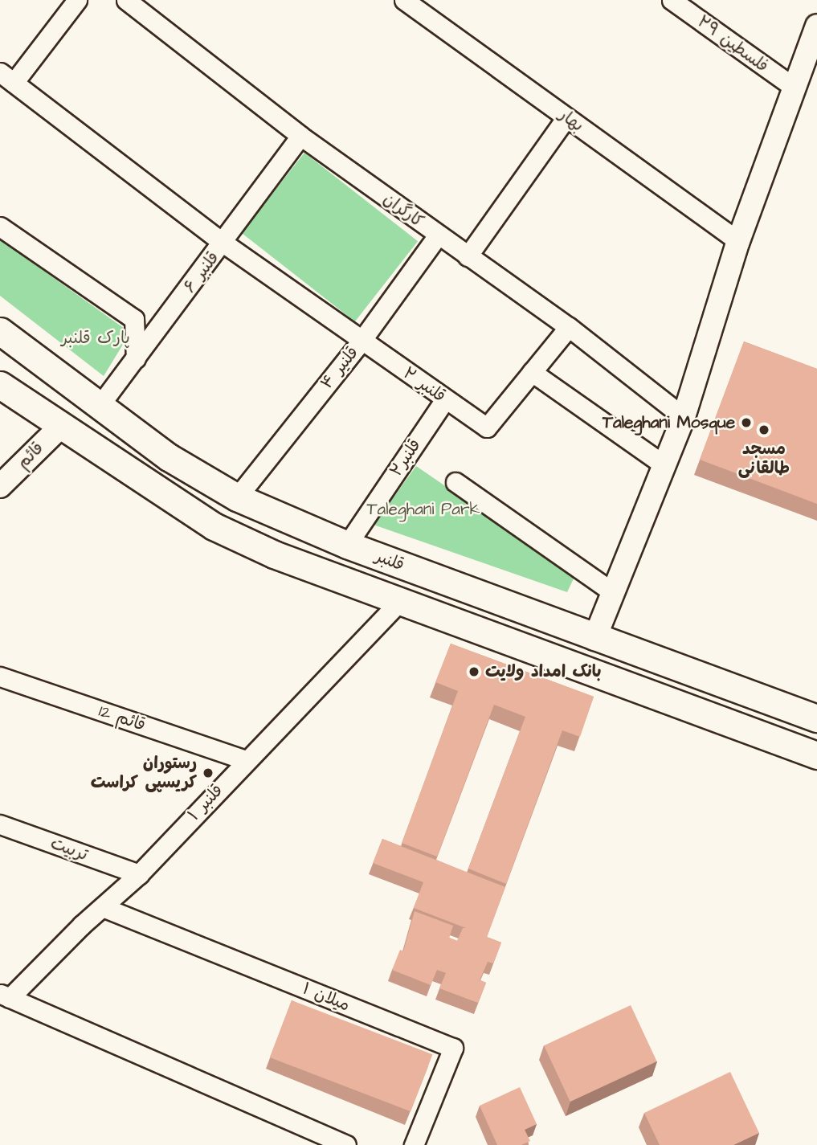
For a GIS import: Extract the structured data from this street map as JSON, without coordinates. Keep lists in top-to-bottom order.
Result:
{
  "streets": {
    "main road": ["قلنبر"],
    "street": [
      "فلسطین ۲۹",
      "بهار",
      "کارگران",
      "قلنبر ۶",
      "قلنیر ۴",
      "قلنبر ۲",
      "قائم",
      "قلنبر۲",
      "قائم 12",
      "قلنبر ۱",
      "تربیت",
      "میلان ۱"
    ]
  },
  "crossings": [
    ["کارگران", "قلنبر ۶"],
    ["کارگران", "قلنیر ۴"],
    ["قلنبر ۶", "قلنبر ۲"],
    ["قلنبر ۶", "قلنبر"],
    ["قلنیر ۴", "قلنبر ۲"],
    ["قلنیر ۴", "قلنبر"],
    ["قلنبر ۲", "قلنبر۲"],
    ["قلنبر۲", "قلنبر"],
    ["قائم 12", "قلنبر ۱"],
    ["قلنبر ۱", "تربیت"],
    ["قلنبر ۱", "میلان ۱"]
  ],
  "parks": ["پارک قلنبر", "Taleghani Park"],
  "places": [
    "Taleghani Mosque",
    "مسجد طالقانی",
    "بانک امداد ولایت",
    "رستوران کریسپی کراست"
  ]
}
